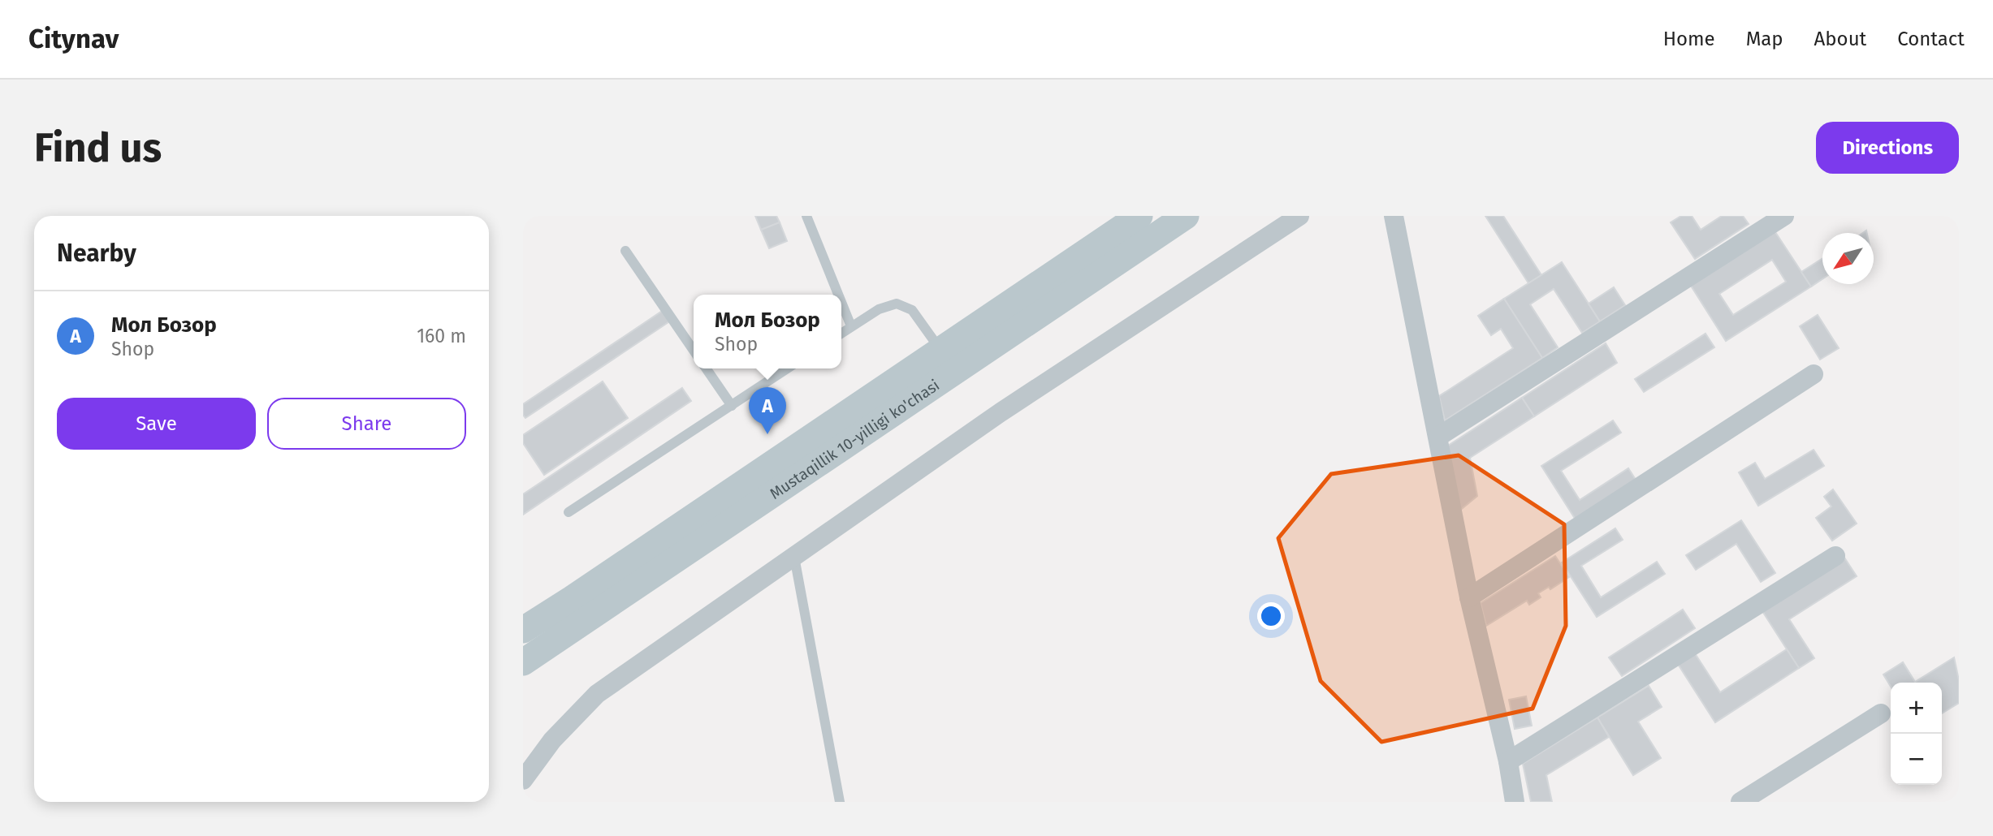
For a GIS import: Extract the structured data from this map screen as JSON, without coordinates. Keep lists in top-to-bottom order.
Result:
{
  "streets": {
    "main road": ["Mustaqillik 10-yilligi ko'chasi"]
  },
  "north": "bottom left",
  "page": {
    "header": "Citynav",
    "nav": [
      "Home",
      "Map",
      "About",
      "Contact"
    ],
    "buttons": [
      "Directions",
      ["Save", "Share"]
    ],
    "title": "Find us",
    "heading": "Nearby",
    "list": [
      {
        "mark": "A",
        "name": "Мол Бозор",
        "note": "Shop",
        "value": "160 m"
      }
    ],
    "popup": ["Мол Бозор", "Shop"],
    "pins": "A",
    "map_buttons": ["+", "−"]
  }
}
